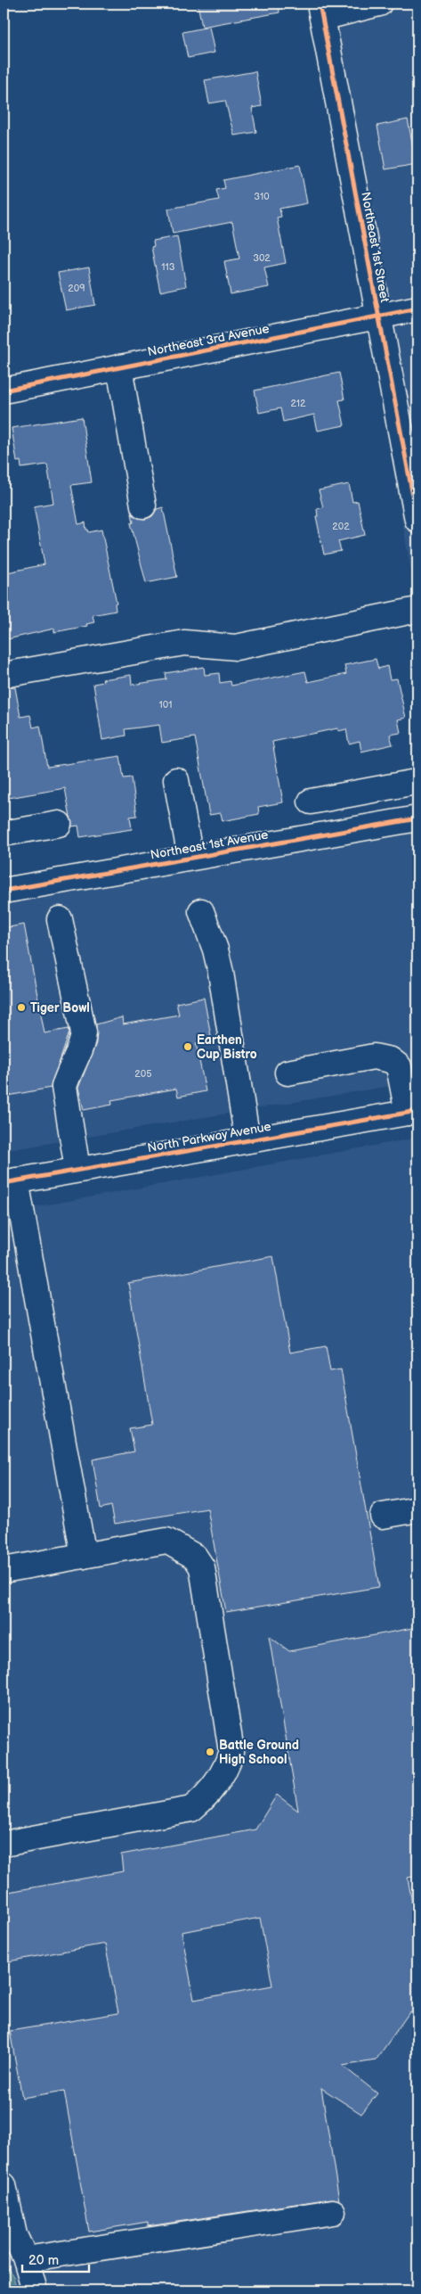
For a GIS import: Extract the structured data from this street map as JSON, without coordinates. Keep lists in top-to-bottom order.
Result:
{
  "streets": {
    "street": [
      "Northeast 1st Street",
      "Northeast 3rd Avenue",
      "Northeast 1st Avenue",
      "North Parkway Avenue"
    ]
  },
  "crossings": [
    ["Northeast 1st Street", "Northeast 3rd Avenue"]
  ],
  "places": ["Tiger Bowl", "Earthen Cup Bistro", "Battle Ground High School"],
  "house_numbers": [
    "310",
    "302",
    "113",
    "209",
    "212",
    "202",
    "101",
    "205"
  ],
  "scale_bar": "20 m"
}
